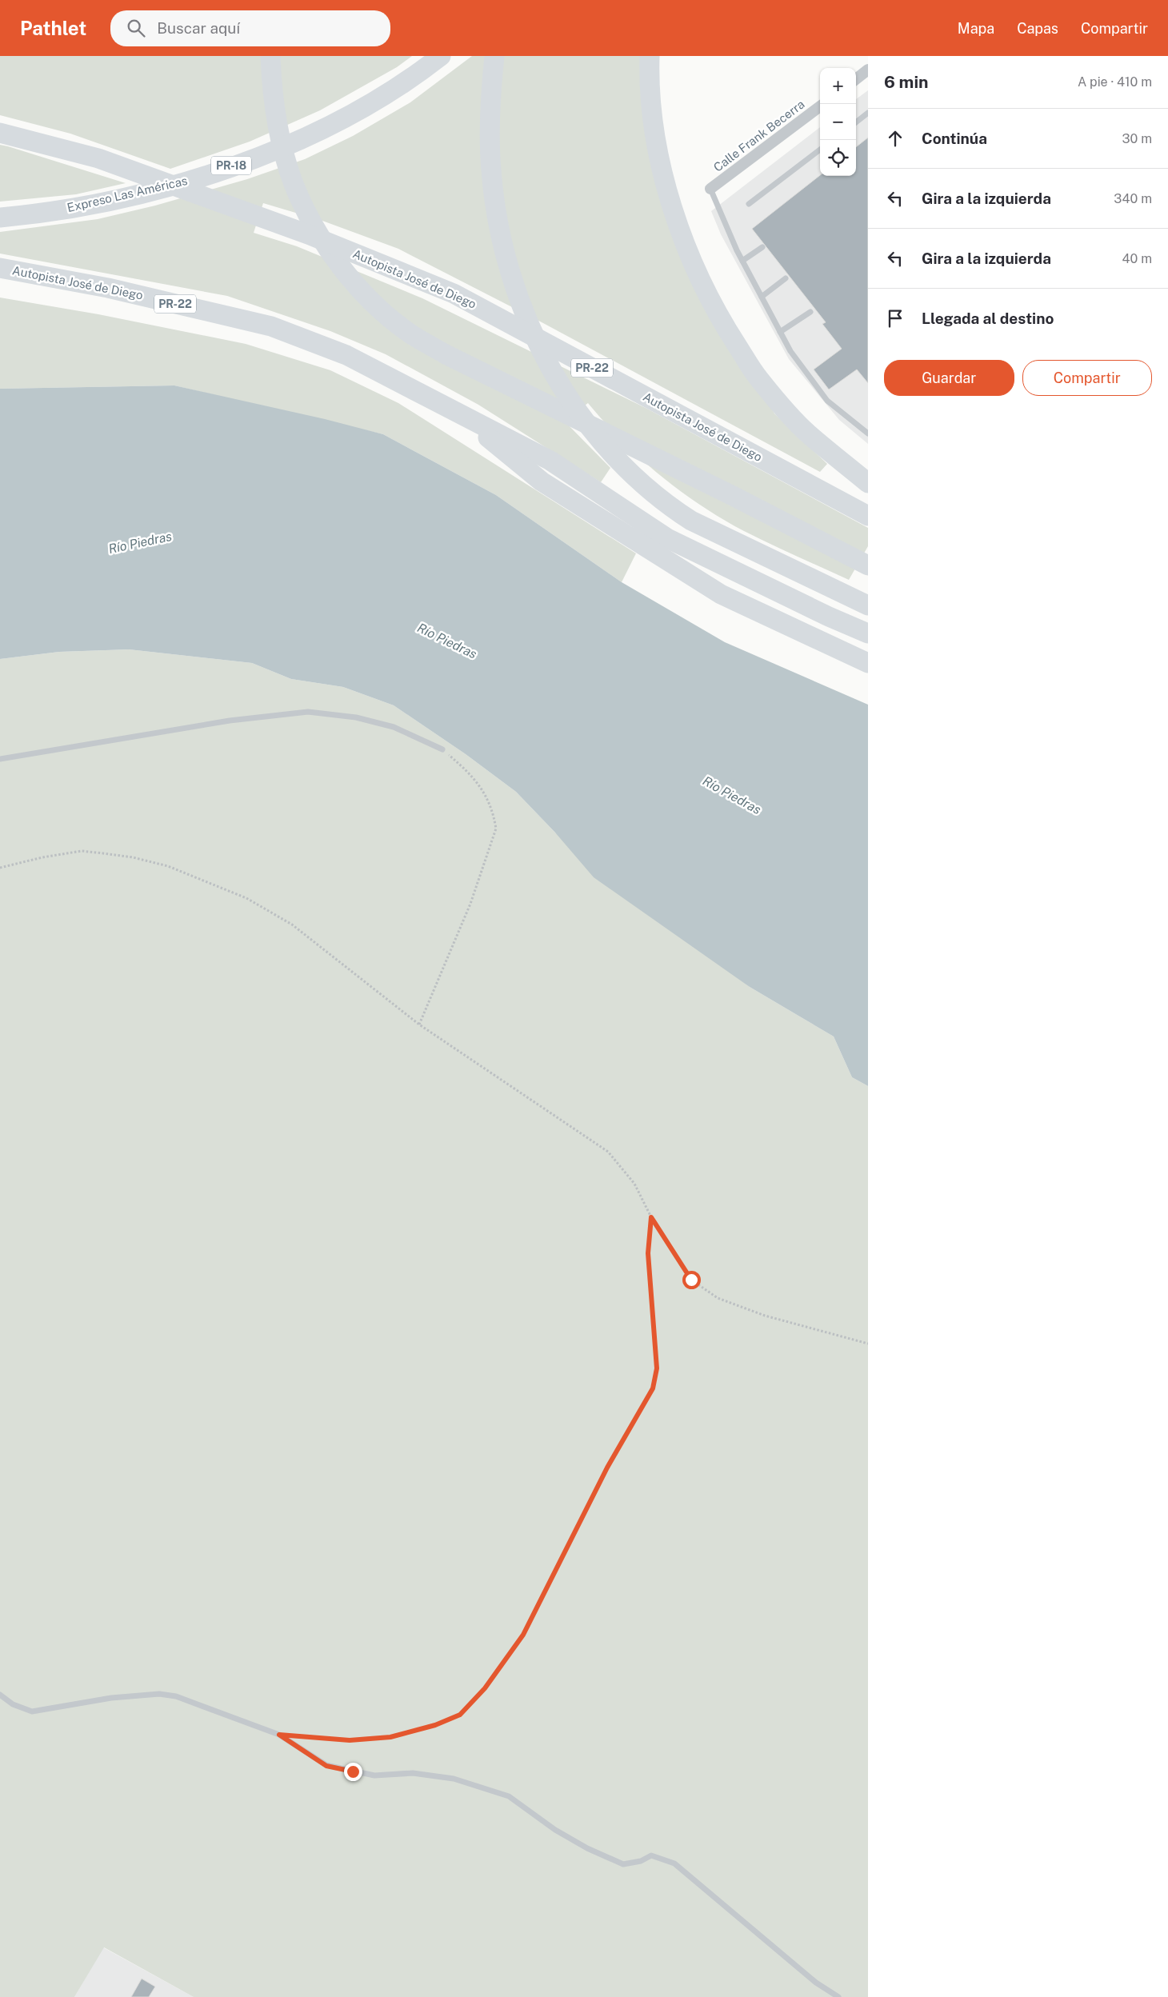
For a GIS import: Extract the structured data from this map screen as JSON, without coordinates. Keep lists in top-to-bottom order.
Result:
{
  "streets": {
    "highway": [
      "PR-18",
      "Expreso Las Américas",
      "Autopista José de Diego",
      "PR-22"
    ],
    "street": ["Calle Frank Becerra"]
  },
  "water": ["Río Piedras"],
  "page": {
    "header": "Pathlet",
    "search": "Buscar aquí",
    "nav": ["Mapa", "Capas", "Compartir"],
    "heading": ["6 min", "A pie · 410 m"],
    "map_buttons": ["+", "−"],
    "list": [
      ["Continúa", "30 m"],
      ["Gira a la izquierda", "340 m"],
      ["Gira a la izquierda", "40 m"],
      "Llegada al destino"
    ],
    "buttons": ["Guardar", "Compartir"]
  }
}
